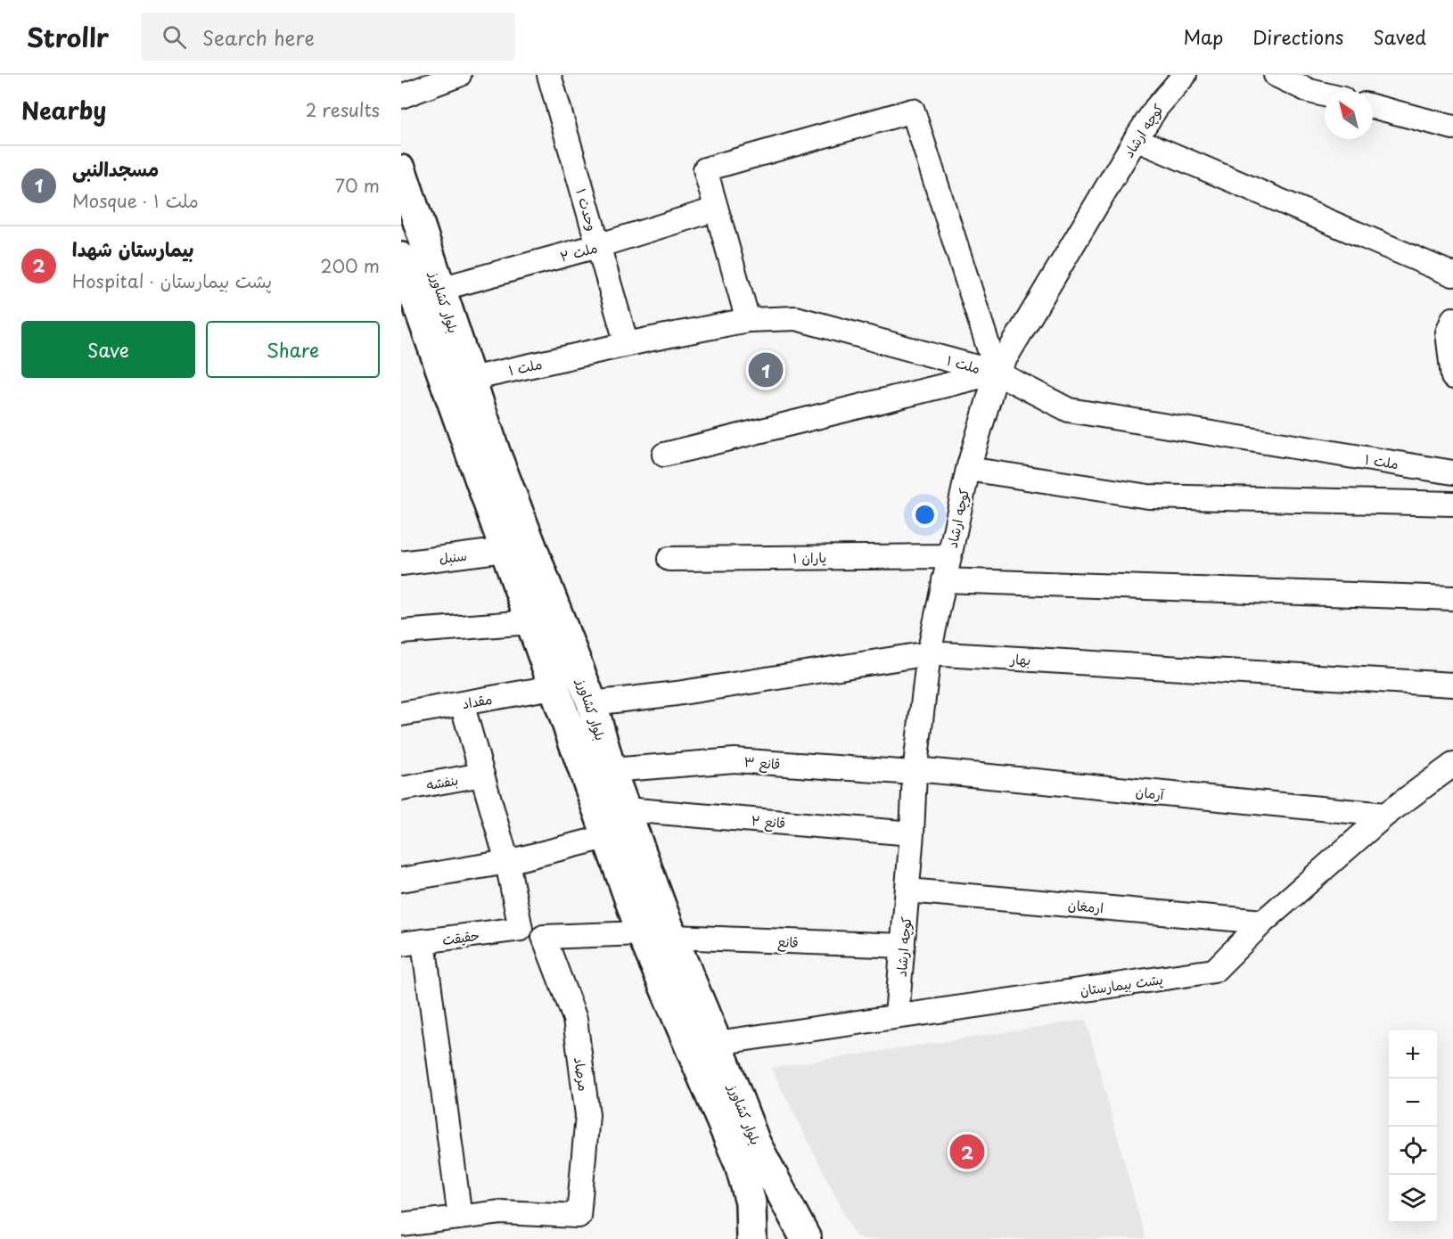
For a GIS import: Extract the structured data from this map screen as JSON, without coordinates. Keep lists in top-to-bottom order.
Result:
{
  "streets": {
    "main road": ["بلوار کشاورز"],
    "street": [
      "کوچه ارشاد",
      "وحدت ۱",
      "ملت ۲",
      "ملت ۱",
      "سنبل",
      "یاران ۱",
      "بهار",
      "مقداد",
      "قانع ۳",
      "بنفشه",
      "آرمان",
      "قانع ۲",
      "ارمغان",
      "حقیقت",
      "قانع",
      "پشت بیمارستان",
      "مرصاد"
    ]
  },
  "crossings": [
    ["کوچه ارشاد", "ملت ۱"],
    ["کوچه ارشاد", "یاران ۱"],
    ["کوچه ارشاد", "بهار"],
    ["کوچه ارشاد", "قانع ۳"],
    ["کوچه ارشاد", "آرمان"],
    ["کوچه ارشاد", "قانع ۲"],
    ["کوچه ارشاد", "ارمغان"],
    ["کوچه ارشاد", "قانع"],
    ["کوچه ارشاد", "پشت بیمارستان"],
    ["وحدت ۱", "ملت ۲"],
    ["وحدت ۱", "ملت ۱"],
    ["ملت ۲", "بلوار کشاورز"],
    ["بلوار کشاورز", "ملت ۱"],
    ["بلوار کشاورز", "سنبل"],
    ["بلوار کشاورز", "بهار"],
    ["بلوار کشاورز", "مقداد"],
    ["بلوار کشاورز", "قانع ۳"],
    ["بلوار کشاورز", "قانع ۲"],
    ["بلوار کشاورز", "قانع"],
    ["بلوار کشاورز", "پشت بیمارستان"],
    ["بلوار کشاورز", "مرصاد"],
    ["قانع ۳", "آرمان"],
    ["آرمان", "پشت بیمارستان"],
    ["ارمغان", "پشت بیمارستان"]
  ],
  "north": "top left",
  "page": {
    "header": "Strollr",
    "search": "Search here",
    "nav": ["Map", "Directions", "Saved"],
    "heading": ["Nearby", "2 results"],
    "list": [
      {
        "mark": "1",
        "name": "مسجدالنبی",
        "note": "Mosque · ملت ۱",
        "value": "70 m"
      },
      {
        "mark": "2",
        "name": "بیمارستان شهدا",
        "note": "Hospital · پشت بیمارستان",
        "value": "200 m"
      }
    ],
    "buttons": ["Save", "Share"],
    "pins": ["1", "2"],
    "map_buttons": ["+", "−"]
  }
}
